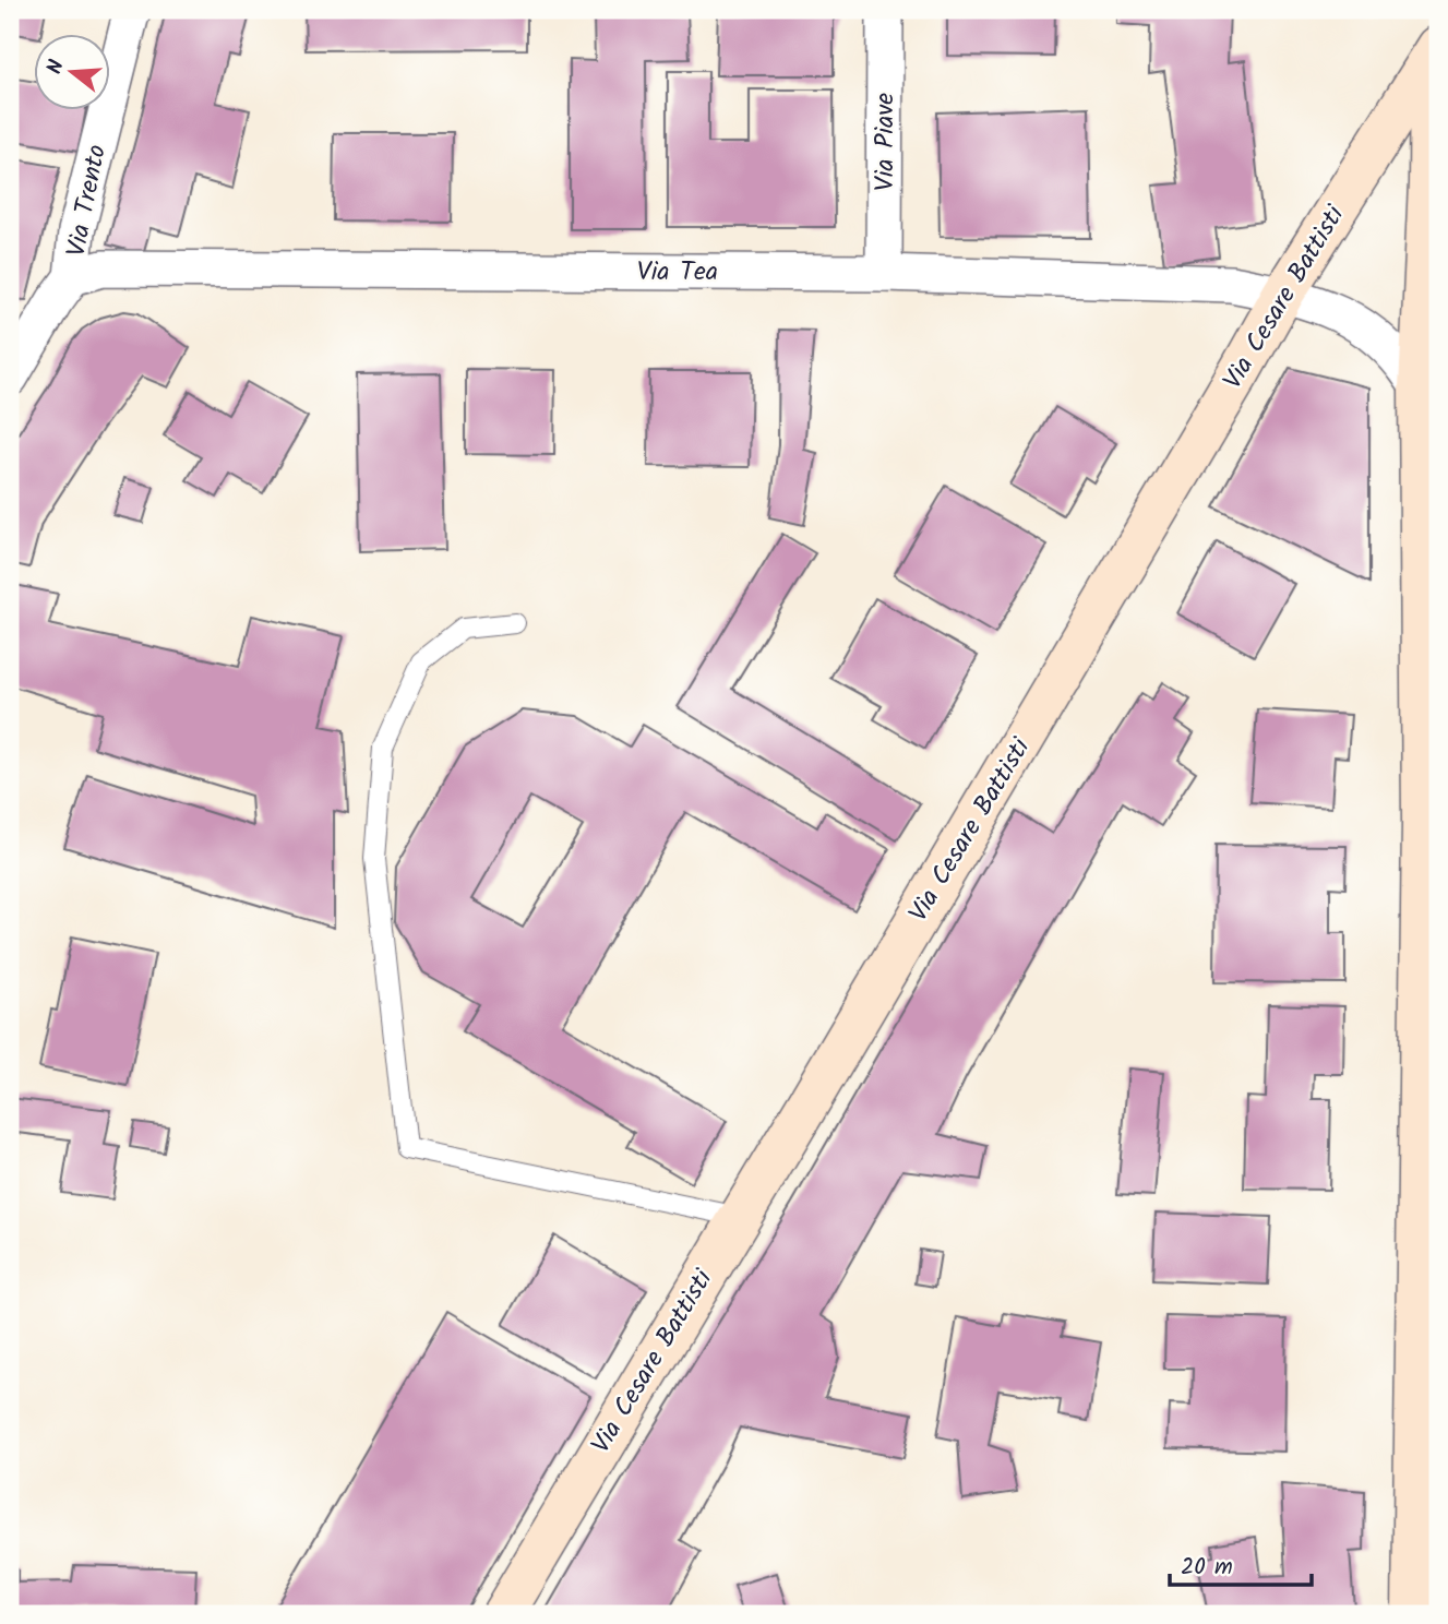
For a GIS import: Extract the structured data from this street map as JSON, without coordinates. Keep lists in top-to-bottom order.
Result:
{
  "streets": {
    "street": [
      "Via Piave",
      "Via Trento",
      "Via Tea",
      "Via Cesare Battisti"
    ]
  },
  "crossings": [
    ["Via Piave", "Via Tea"],
    ["Via Trento", "Via Tea"],
    ["Via Tea", "Via Cesare Battisti"]
  ],
  "scale_bar": "20 m",
  "north": "left"
}
